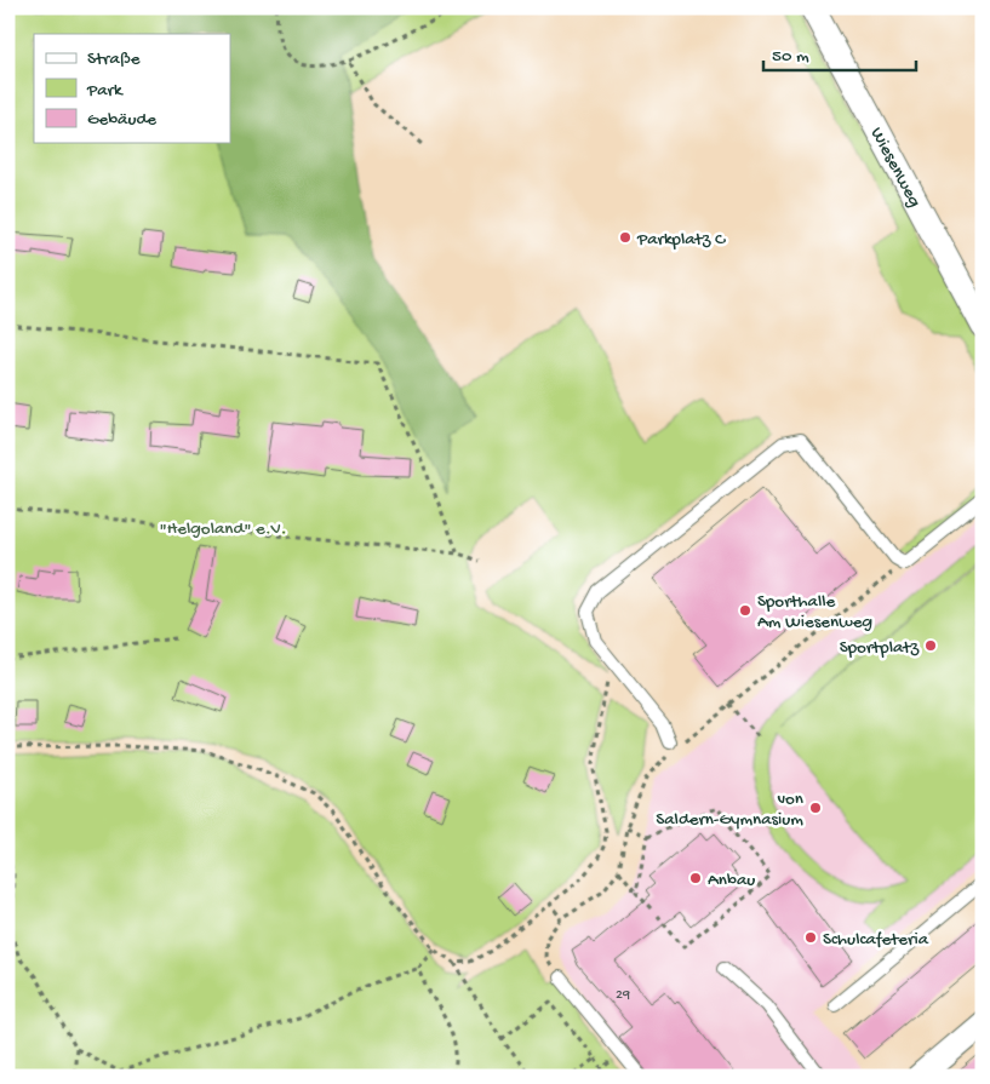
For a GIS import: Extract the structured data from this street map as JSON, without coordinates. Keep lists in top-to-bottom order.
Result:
{
  "streets": {
    "street": ["Wiesenweg"]
  },
  "parks": ["\"Helgoland\" e.V."],
  "places": [
    "Parkplatz C",
    "Sporthalle Am Wiesenweg",
    "Sportplatz",
    "von Saldern-Gymnasium",
    "Anbau",
    "Schulcafeteria"
  ],
  "house_numbers": ["29"],
  "legend": ["Straße", "Park", "Gebäude"],
  "scale_bar": "50 m"
}
